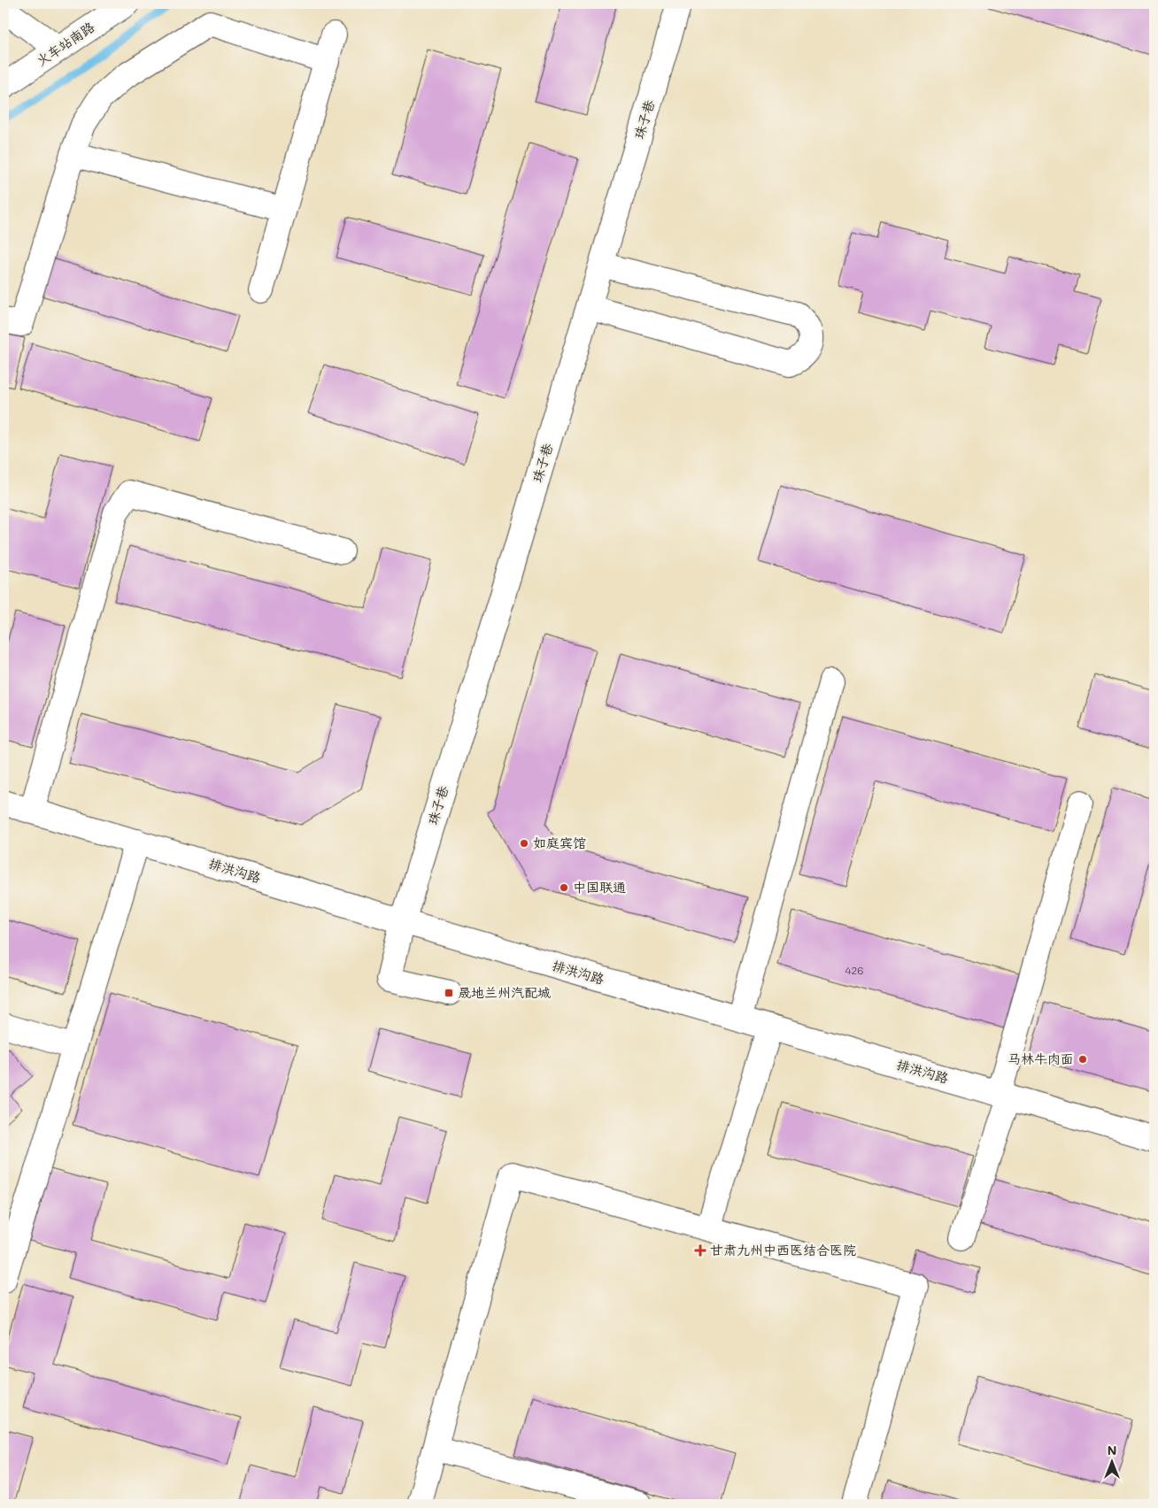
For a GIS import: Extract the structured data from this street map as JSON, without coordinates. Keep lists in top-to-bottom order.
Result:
{
  "streets": {
    "street": ["火车站南路", "珠子巷", "排洪沟路"]
  },
  "crossings": [
    ["珠子巷", "排洪沟路"]
  ],
  "places": {
    "other": ["如庭宾馆", "中国联通", "马林牛肉面"],
    "transit": ["晟地兰州汽配城"],
    "health": ["甘肃九州中西医结合医院"]
  },
  "house_numbers": ["426"],
  "north": "top"
}
